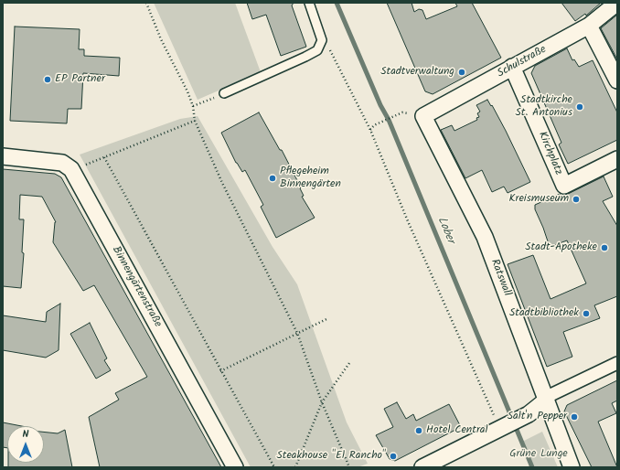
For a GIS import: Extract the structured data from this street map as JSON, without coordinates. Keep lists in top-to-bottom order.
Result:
{
  "streets": {
    "street": [
      "Schulstraße",
      "Kirchplatz",
      "Ratswall",
      "Binnengärtenstraße"
    ]
  },
  "crossings": [
    ["Schulstraße", "Kirchplatz"],
    ["Schulstraße", "Ratswall"]
  ],
  "water": ["Lober"],
  "parks": ["Grüne Lunge"],
  "places": [
    "Stadtverwaltung",
    "EP Partner",
    "Stadtkirche St. Antonius",
    "Pflegeheim Binnengärten",
    "Kreismuseum",
    "Stadt-Apotheke",
    "Stadtbibliothek",
    "Salt'n Pepper",
    "Hotel Central",
    "Steakhouse \"El Rancho\""
  ],
  "north": "top"
}
